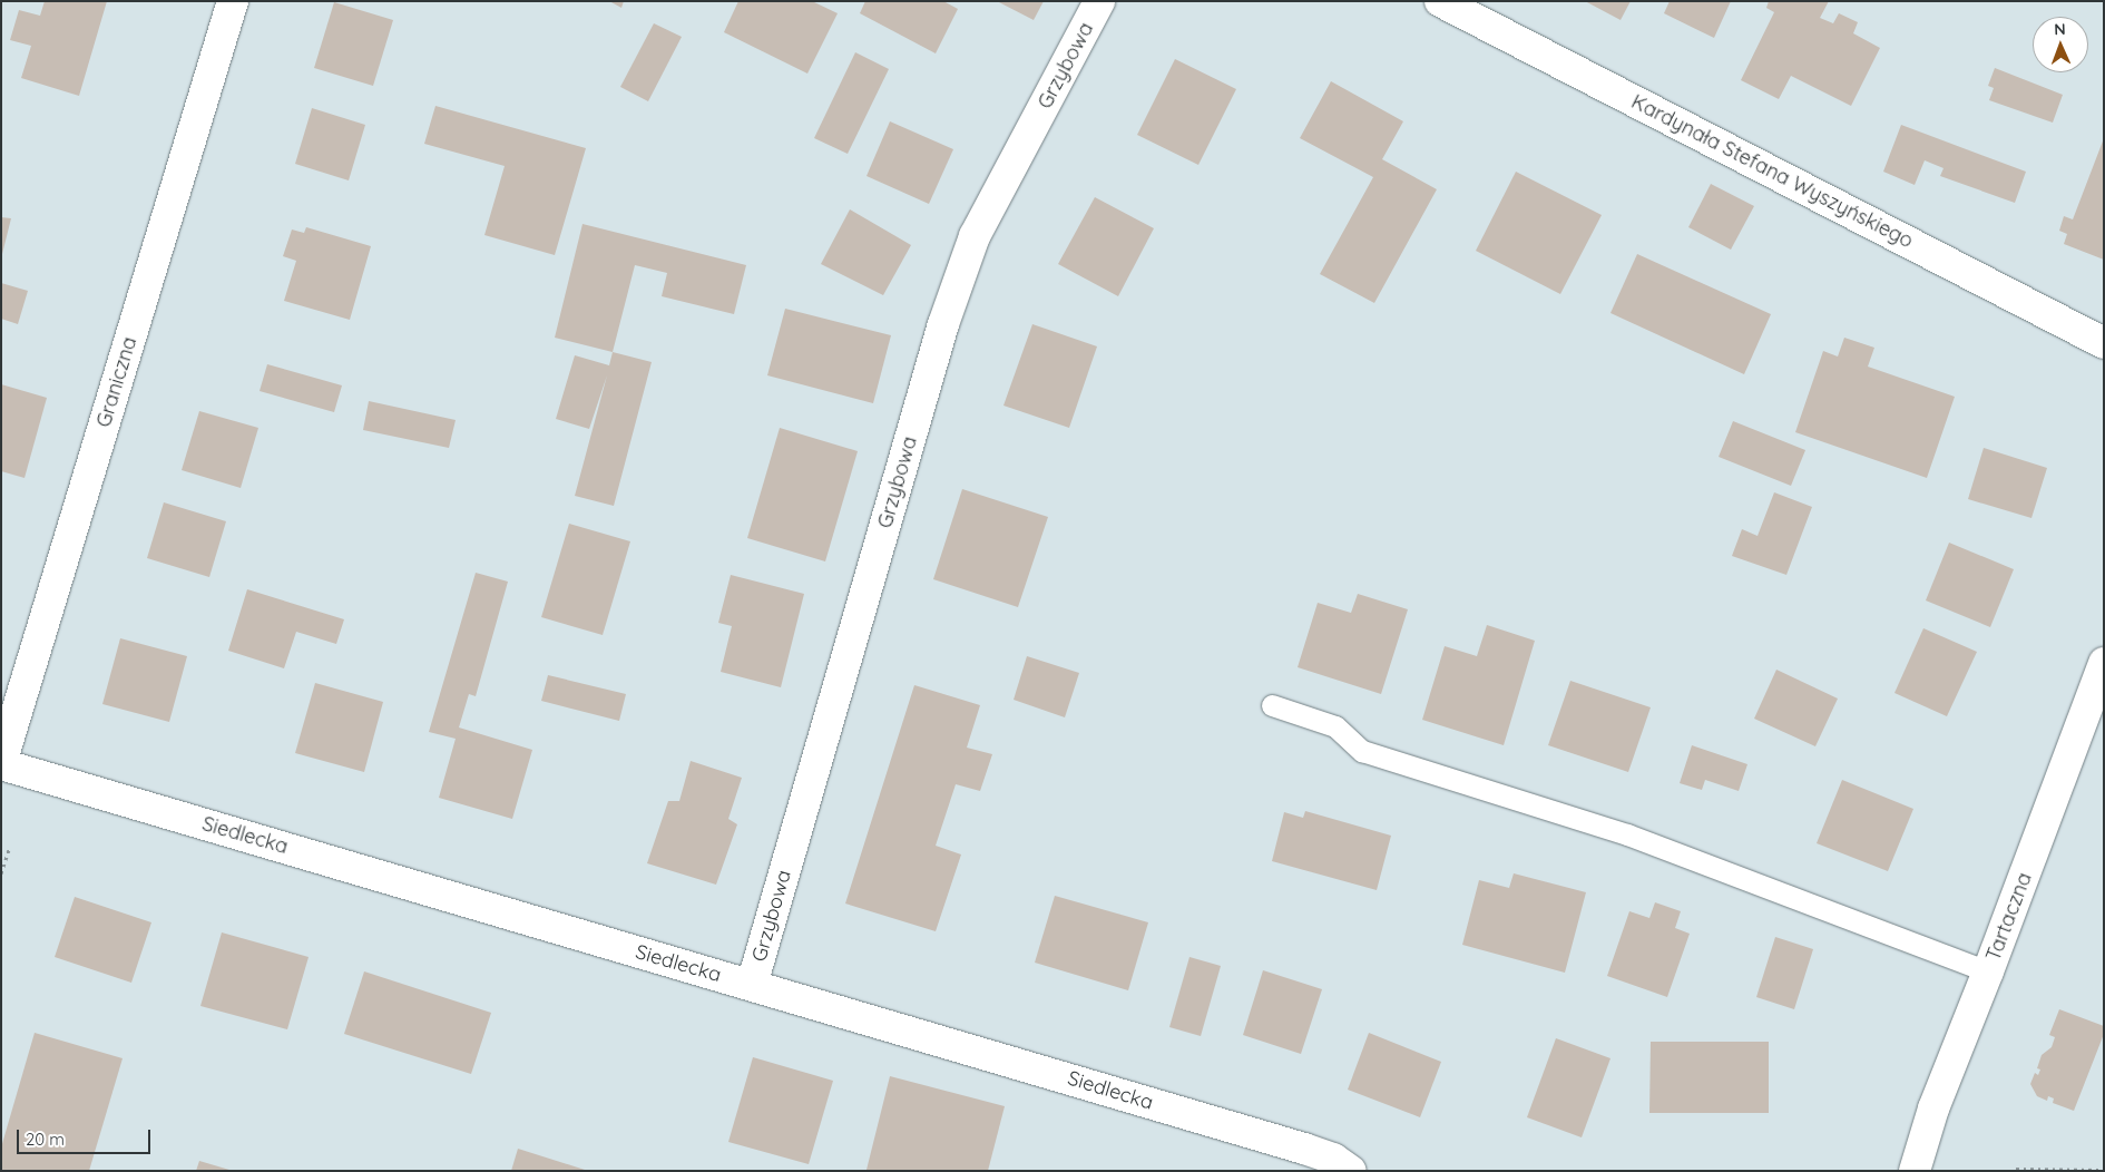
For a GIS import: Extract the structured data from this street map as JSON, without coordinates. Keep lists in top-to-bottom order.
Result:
{
  "streets": {
    "street": [
      "Grzybowa",
      "Kardynała Stefana Wyszyńskiego",
      "Graniczna",
      "Siedlecka",
      "Tartaczna"
    ]
  },
  "crossings": [
    ["Grzybowa", "Siedlecka"],
    ["Graniczna", "Siedlecka"]
  ],
  "scale_bar": "20 m",
  "north": "top"
}
